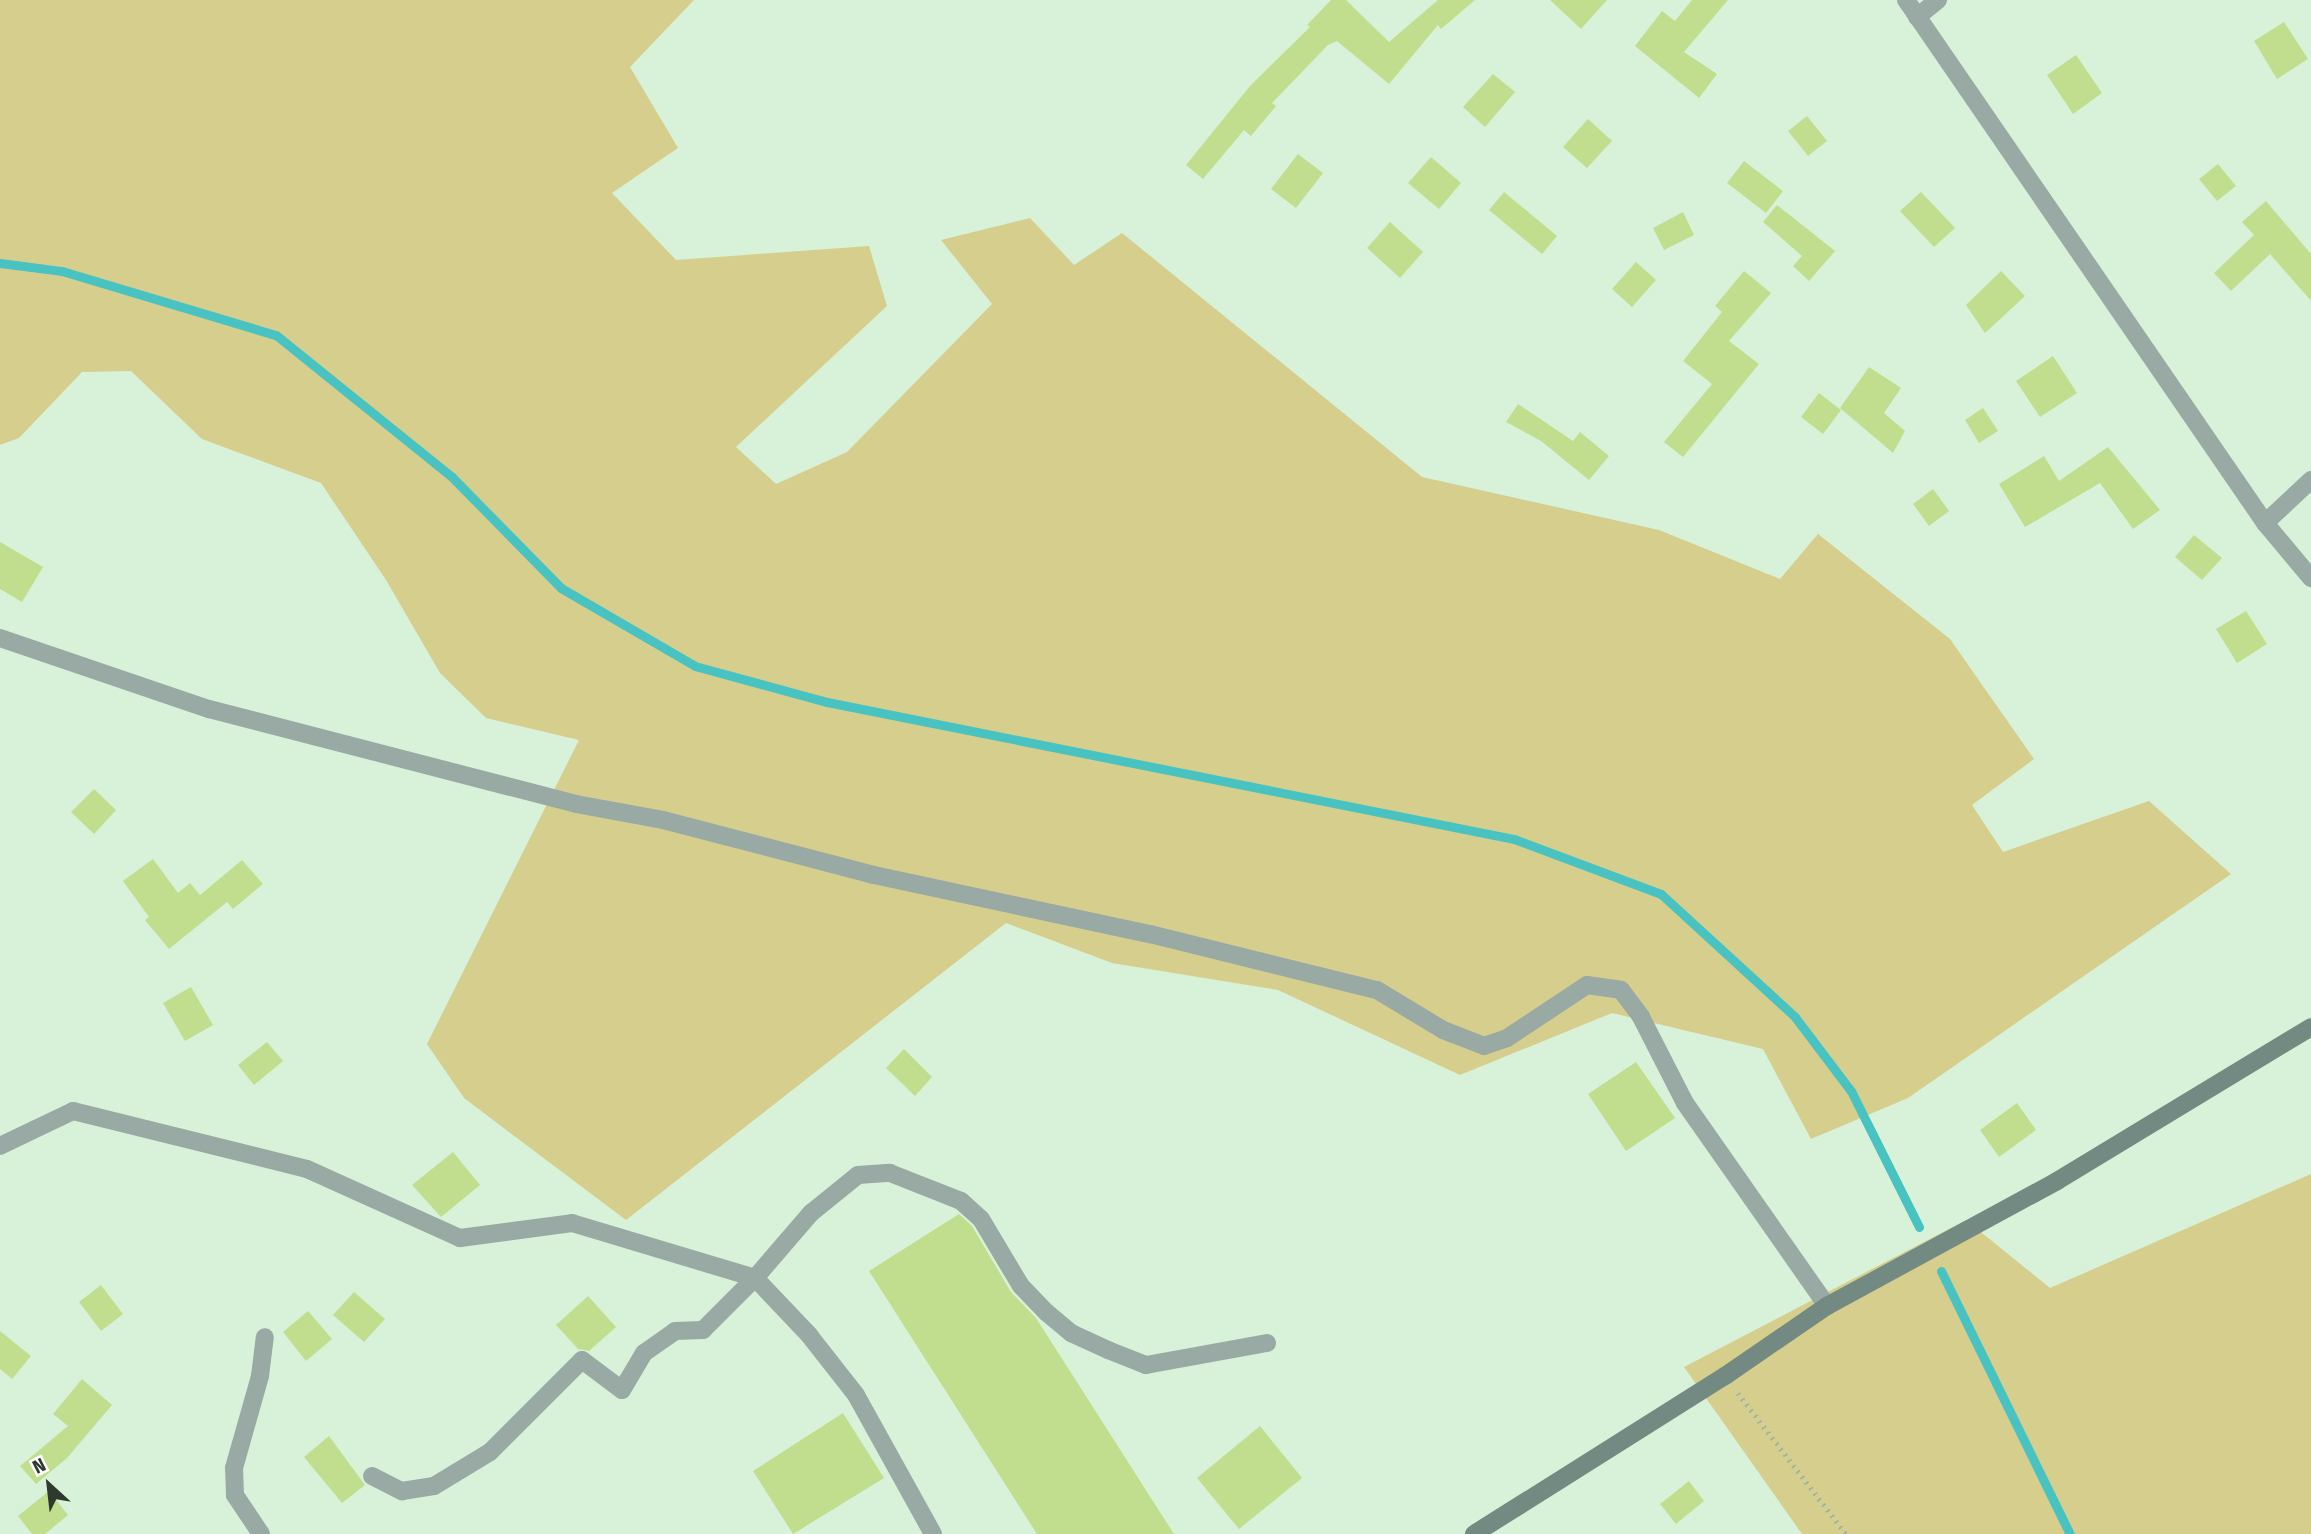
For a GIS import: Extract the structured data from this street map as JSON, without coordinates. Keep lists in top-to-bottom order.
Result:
{
  "north": "top left"
}
